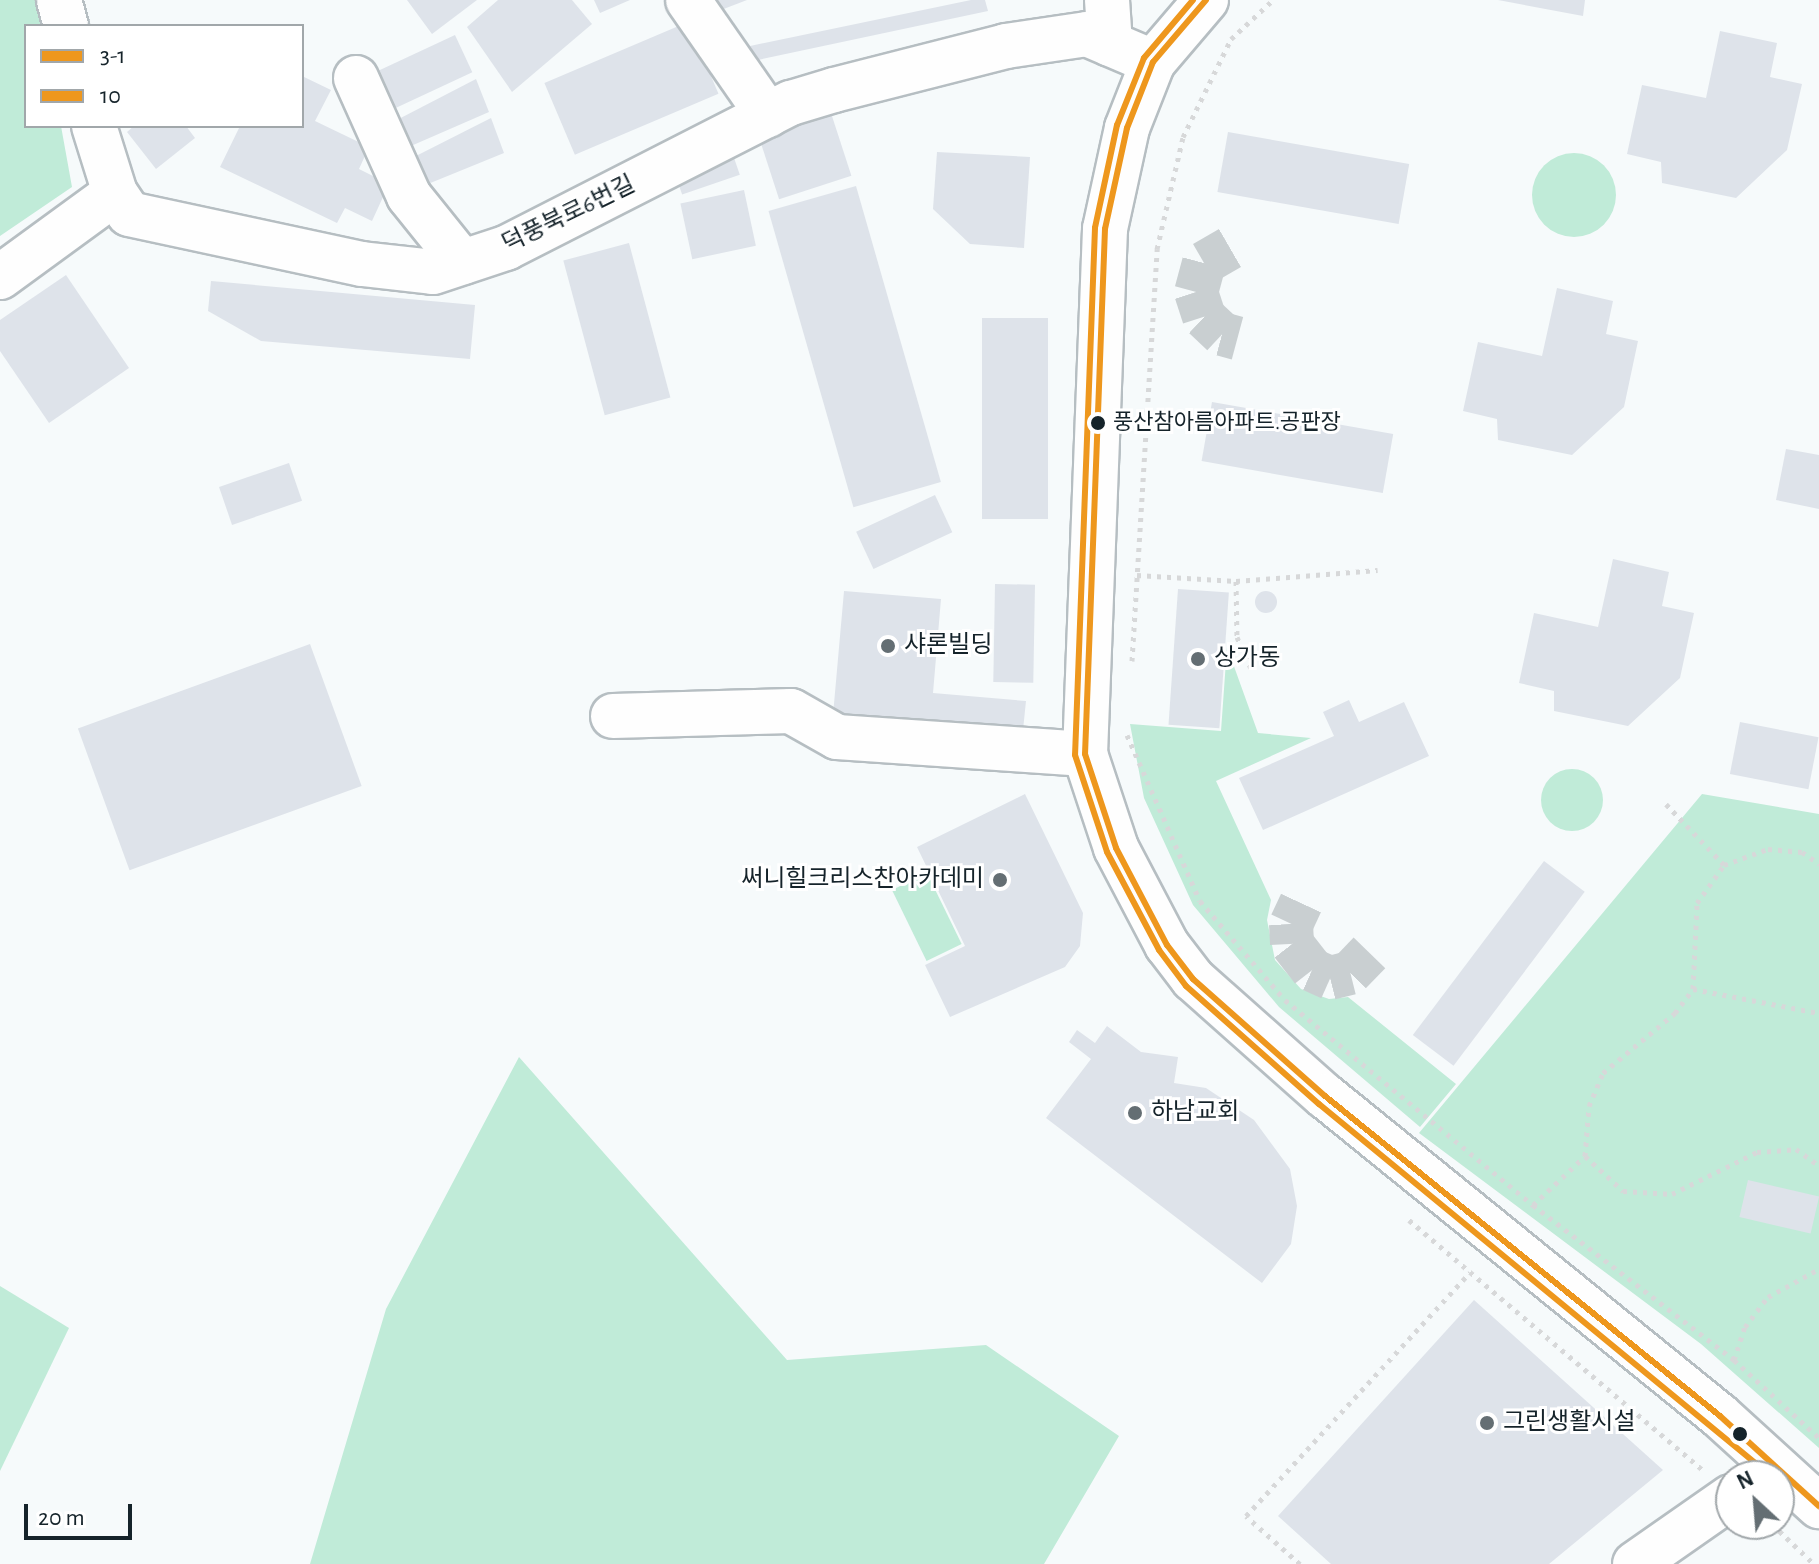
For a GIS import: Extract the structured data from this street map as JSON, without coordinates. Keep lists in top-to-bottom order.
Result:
{
  "streets": {
    "street": ["덕풍북로6번길"]
  },
  "places": [
    "풍산참아름아파트.공판장",
    "샤론빌딩",
    "상가동",
    "써니힐크리스찬아카데미",
    "하남교회",
    "그린생활시설"
  ],
  "lines": ["transit line 3-1", "transit line 10"],
  "legend": ["3-1", "10"],
  "scale_bar": "20 m",
  "north": "top left"
}
